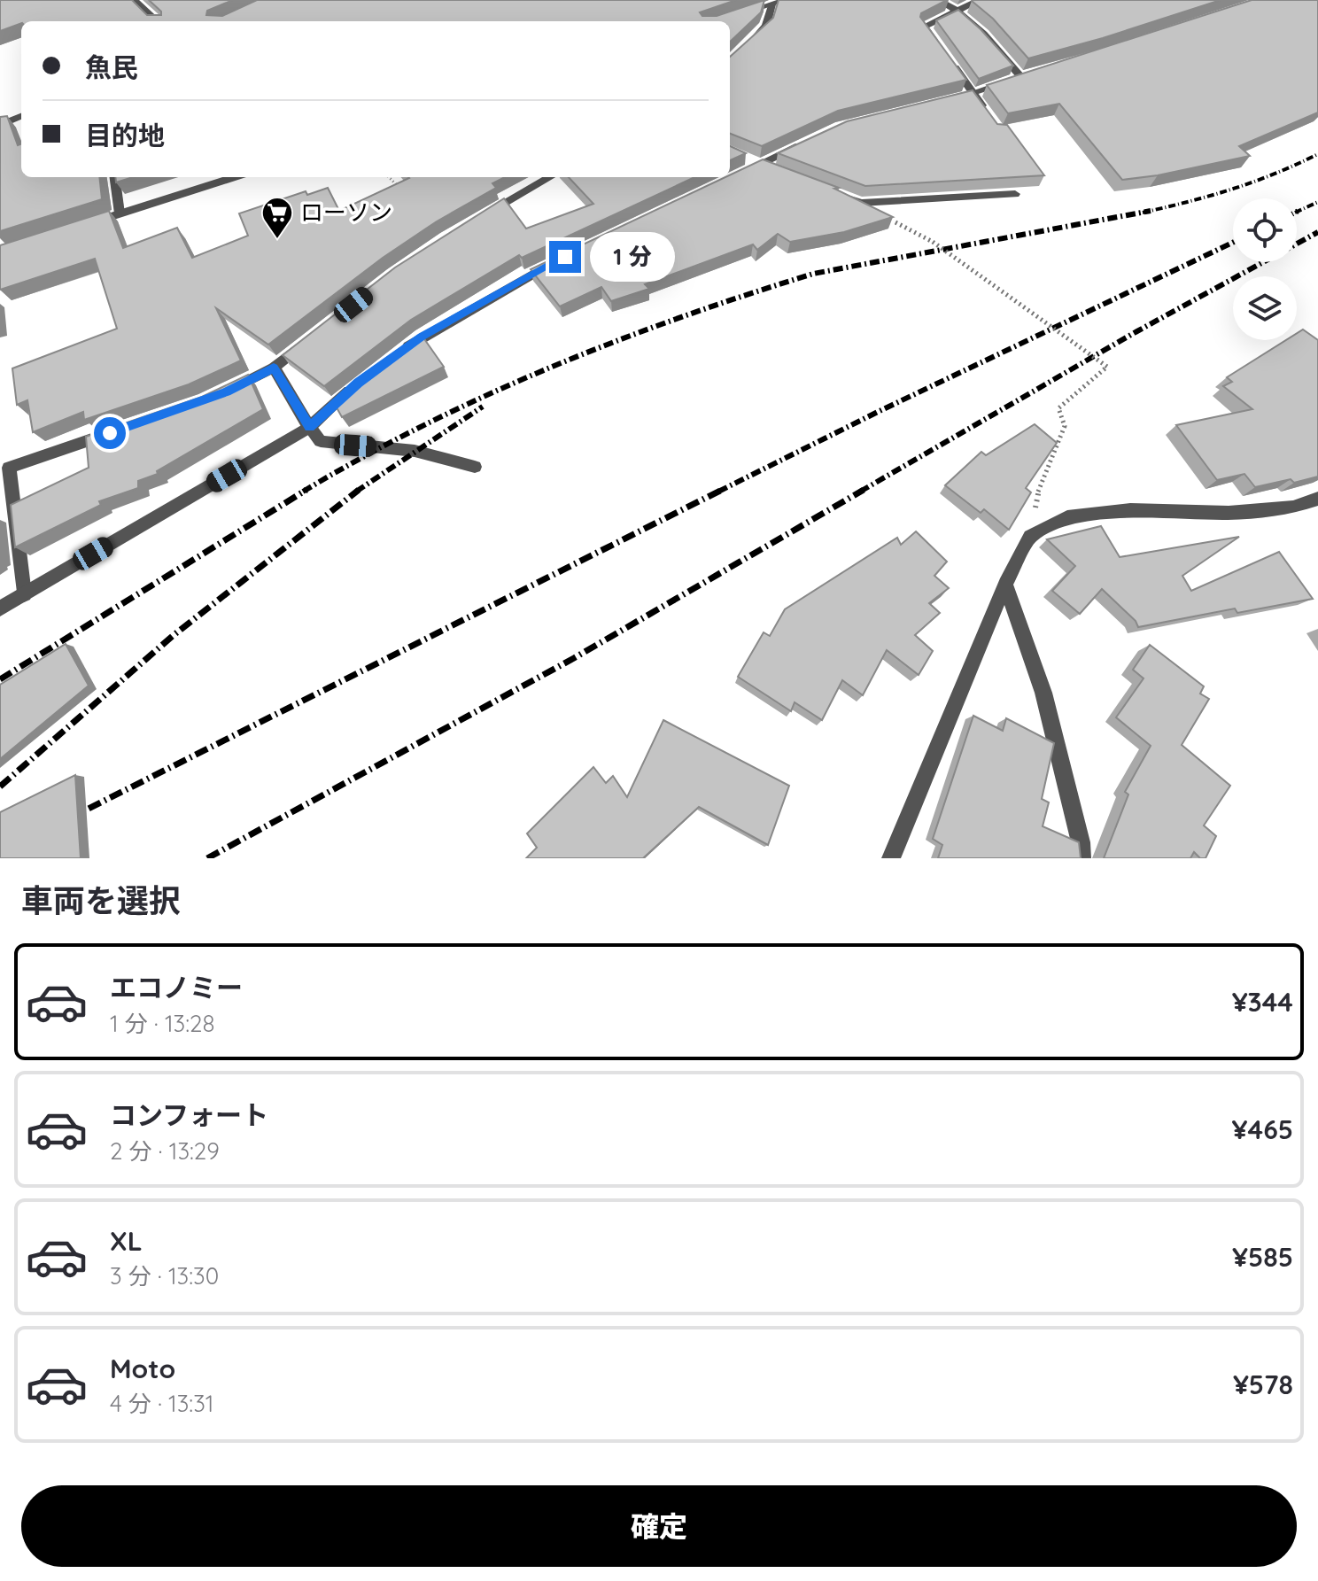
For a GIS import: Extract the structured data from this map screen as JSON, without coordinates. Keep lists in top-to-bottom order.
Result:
{
  "places": {
    "supermarket": ["ローソン"]
  },
  "page": {
    "banner": ["魚民", "目的地"],
    "bubble": "1 分",
    "heading": "車両を選択",
    "list": [
      {
        "name": "エコノミー",
        "note": "1 分 · 13:28",
        "value": "¥344"
      },
      {
        "name": "コンフォート",
        "note": "2 分 · 13:29",
        "value": "¥465"
      },
      {
        "name": "XL",
        "note": "3 分 · 13:30",
        "value": "¥585"
      },
      {
        "name": "Moto",
        "note": "4 分 · 13:31",
        "value": "¥578"
      }
    ],
    "buttons": "確定"
  }
}
